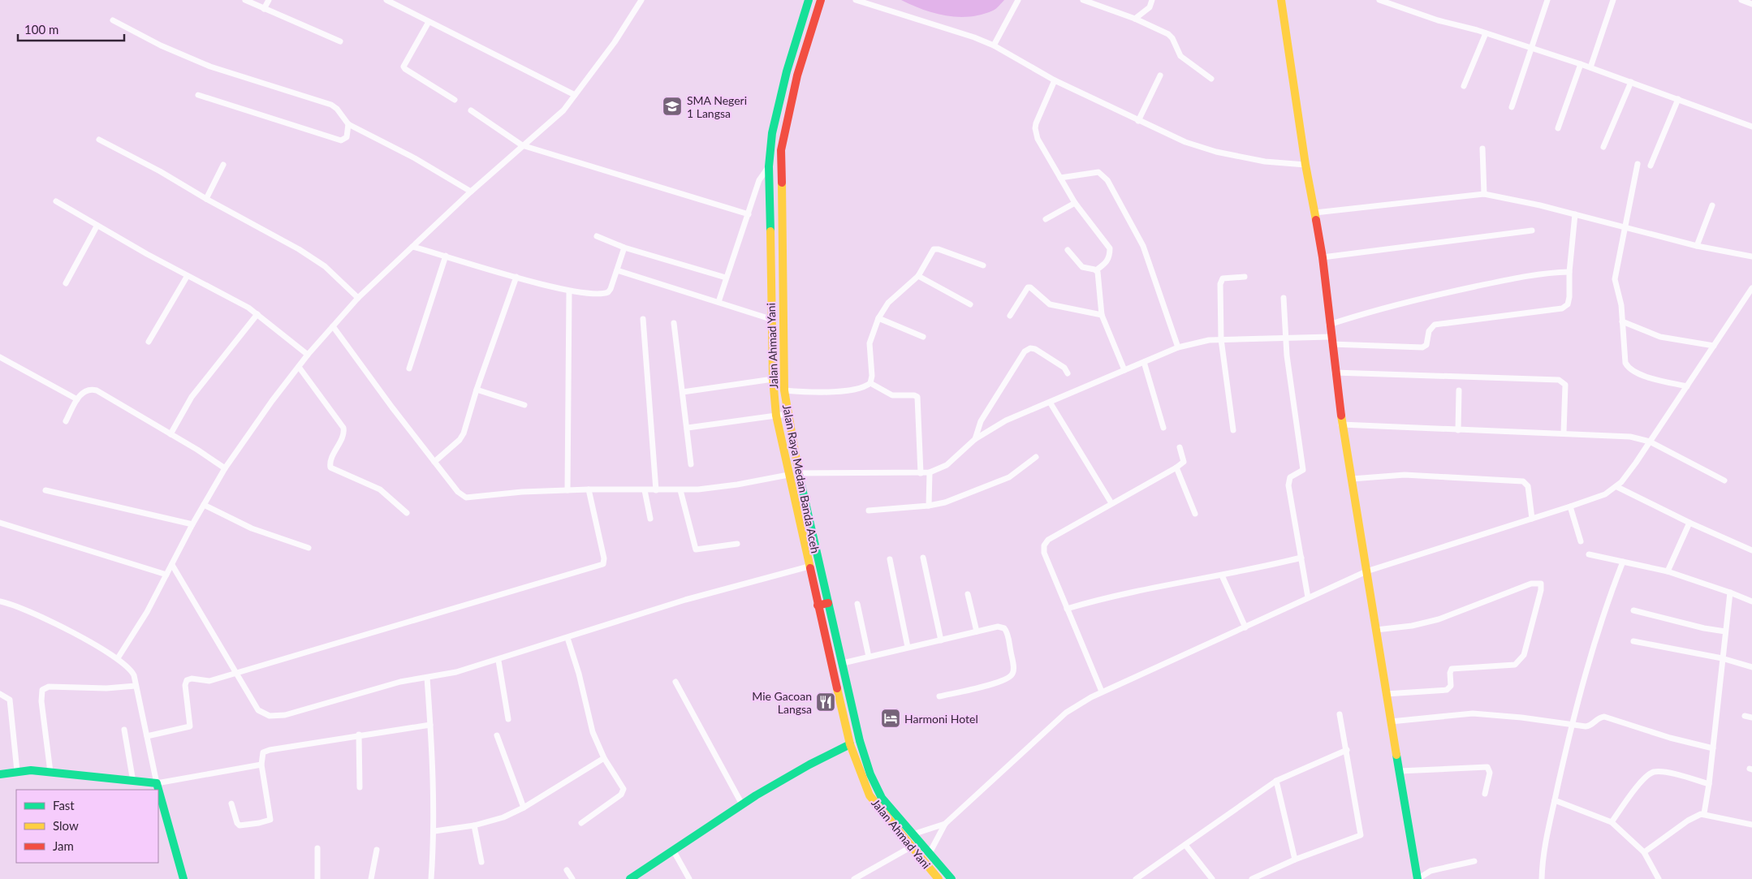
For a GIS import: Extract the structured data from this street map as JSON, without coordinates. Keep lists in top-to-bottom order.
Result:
{
  "streets": {
    "main road": ["Jalan Ahmad Yani", "Jalan Raya Medan Banda Aceh"]
  },
  "places": {
    "school or university": ["SMA Negeri 1 Langsa"],
    "restaurant": ["Mie Gacoan Langsa"],
    "hotel": ["Harmoni Hotel"]
  },
  "legend": ["Fast", "Slow", "Jam"],
  "scale_bar": "100 m"
}
